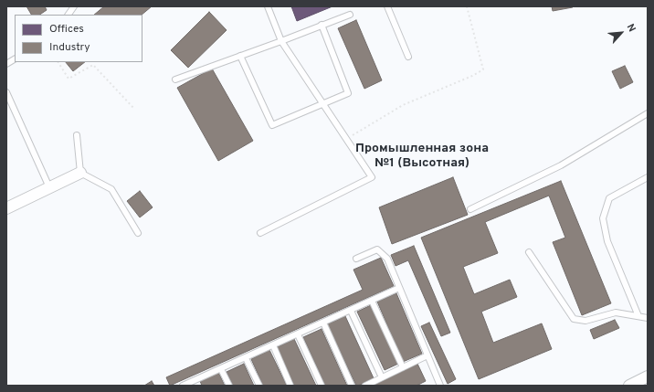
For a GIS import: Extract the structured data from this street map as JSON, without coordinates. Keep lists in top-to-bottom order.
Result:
{
  "districts": ["Промышленная зона №1 (Высотная)"],
  "legend": ["Offices", "Industry"],
  "north": "top right"
}
